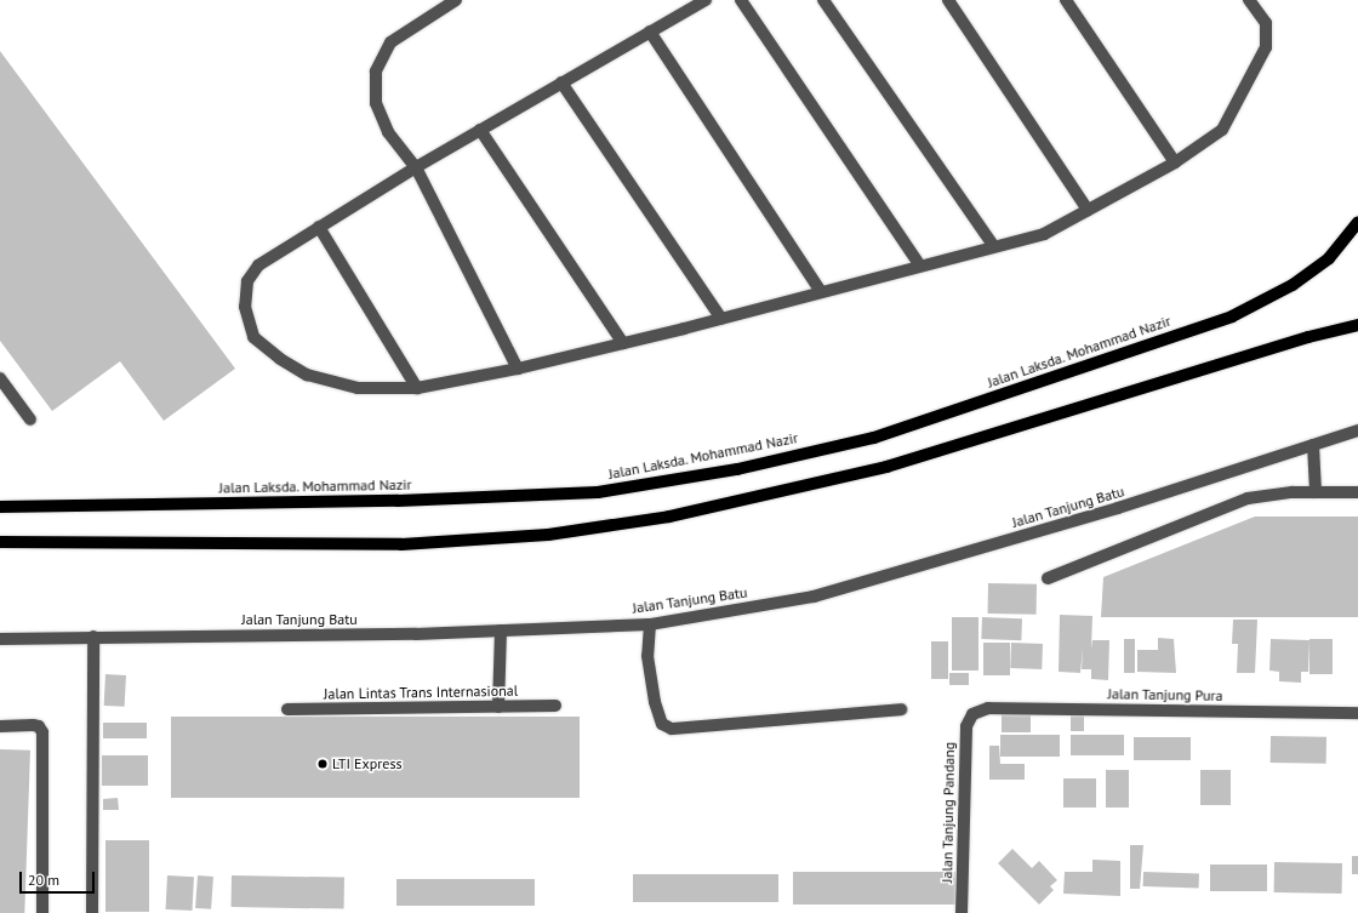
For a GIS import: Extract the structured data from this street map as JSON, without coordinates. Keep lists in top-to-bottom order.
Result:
{
  "streets": {
    "main road": ["Jalan Laksda. Mohammad Nazir"],
    "street": [
      "Jalan Tanjung Batu",
      "Jalan Lintas Trans Internasional",
      "Jalan Tanjung Pura",
      "Jalan Tanjung Pandang"
    ]
  },
  "crossings": [
    ["Jalan Tanjung Pura", "Jalan Tanjung Pandang"]
  ],
  "places": ["LTI Express"],
  "scale_bar": "20 m"
}
